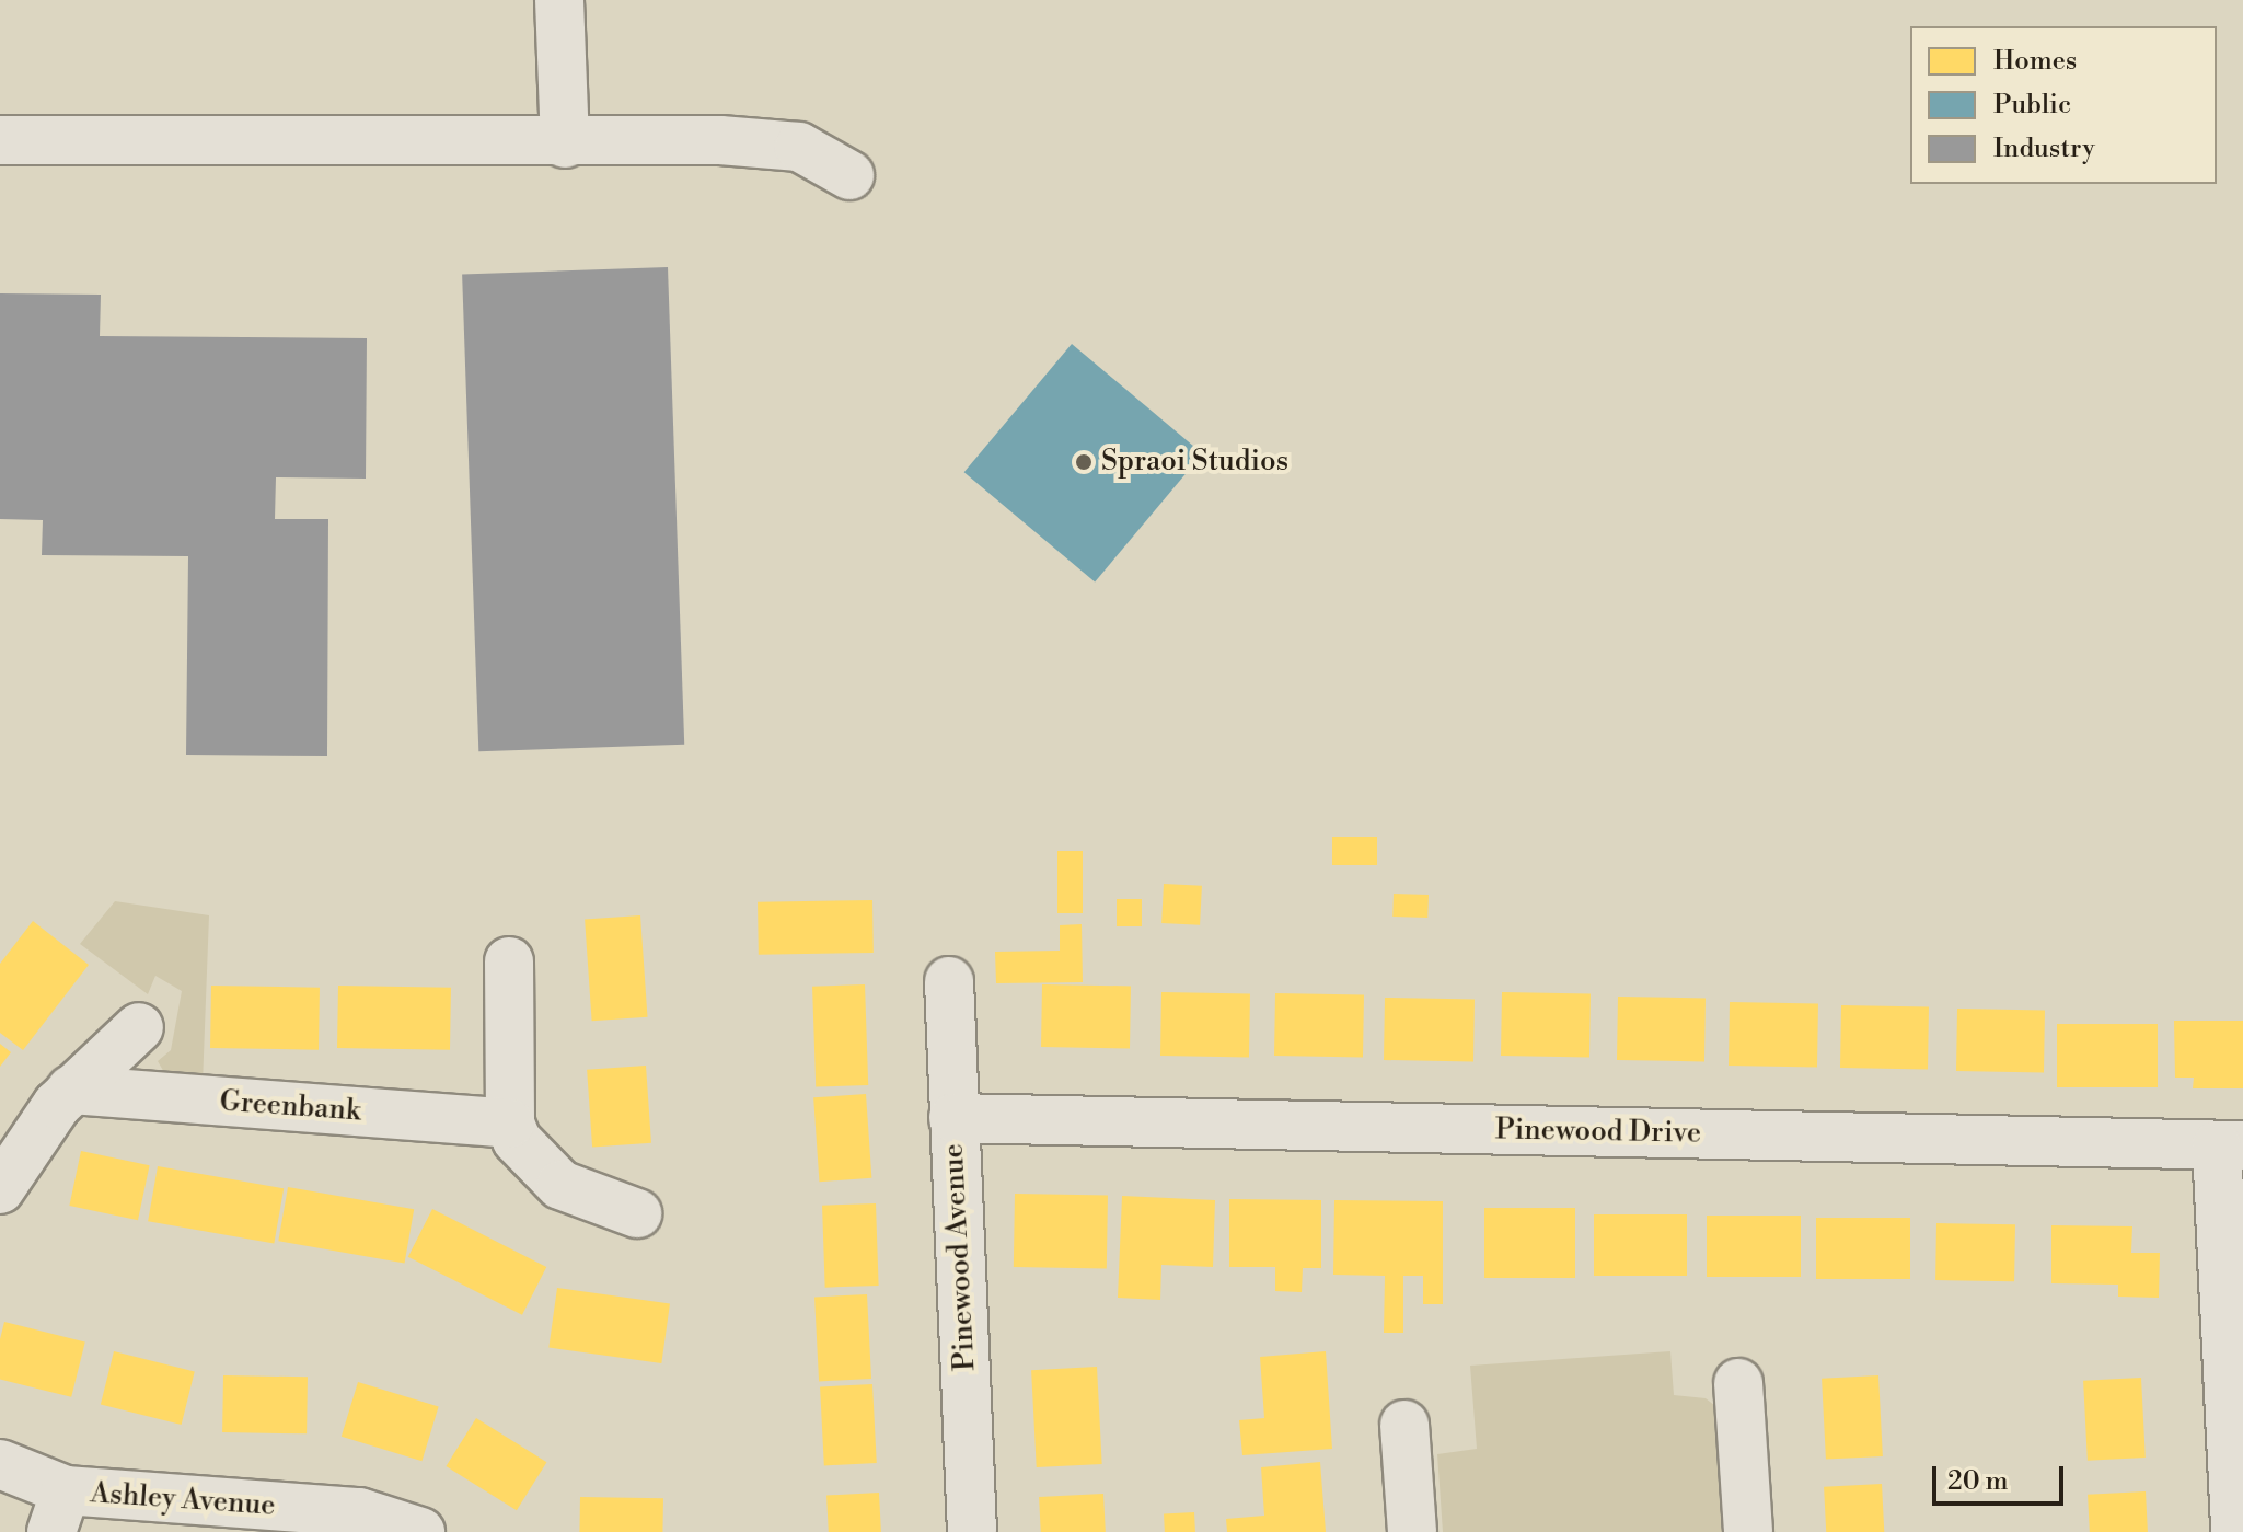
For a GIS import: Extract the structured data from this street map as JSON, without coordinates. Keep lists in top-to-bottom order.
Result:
{
  "streets": {
    "street": [
      "Greenbank",
      "Pinewood Drive",
      "Pinewood Avenue",
      "Ashley Avenue"
    ]
  },
  "crossings": [
    ["Pinewood Drive", "Pinewood Avenue"]
  ],
  "places": ["Spraoi Studios"],
  "legend": ["Homes", "Public", "Industry"],
  "scale_bar": "20 m"
}
